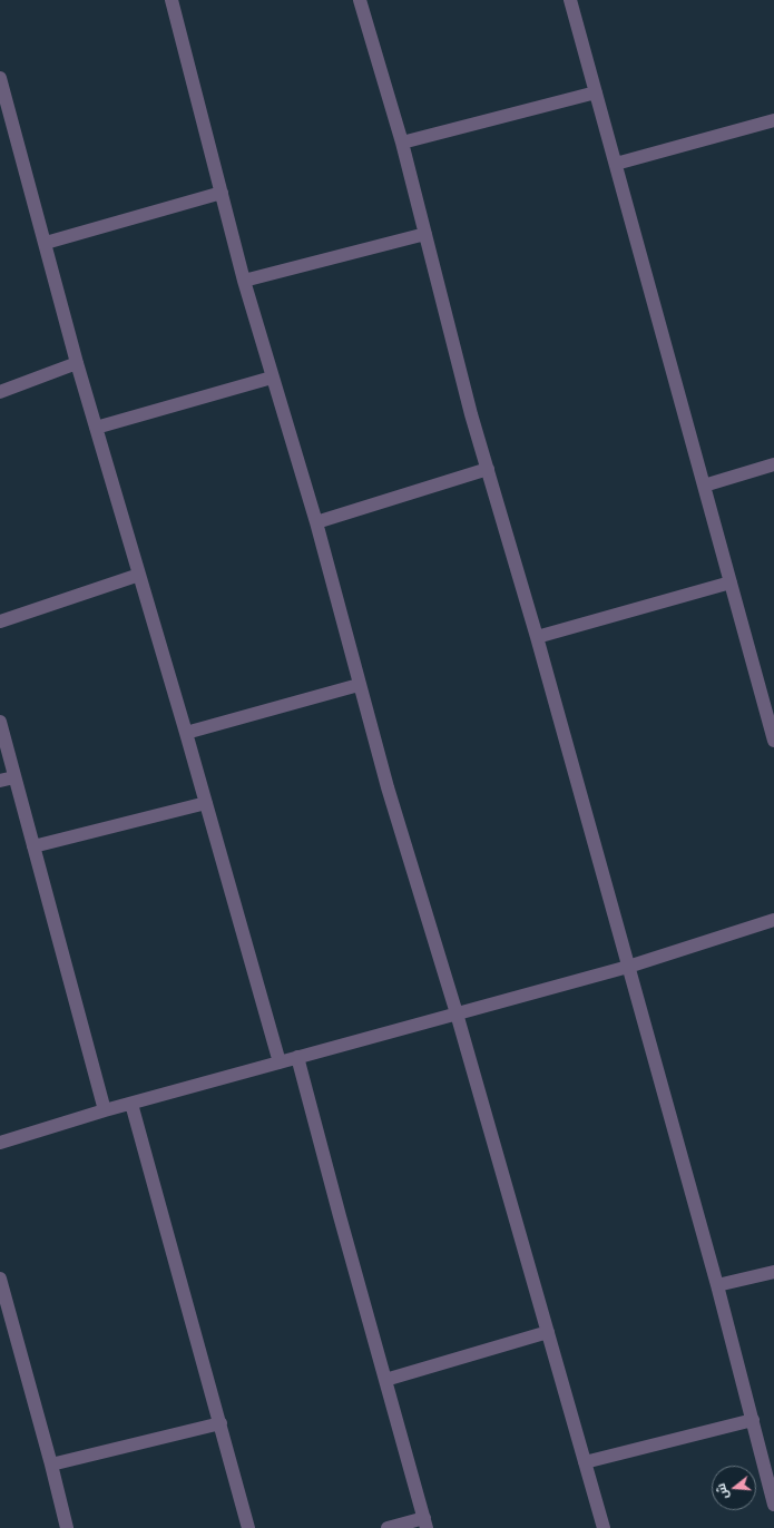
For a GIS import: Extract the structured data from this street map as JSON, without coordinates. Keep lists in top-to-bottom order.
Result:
{
  "north": "left"
}
